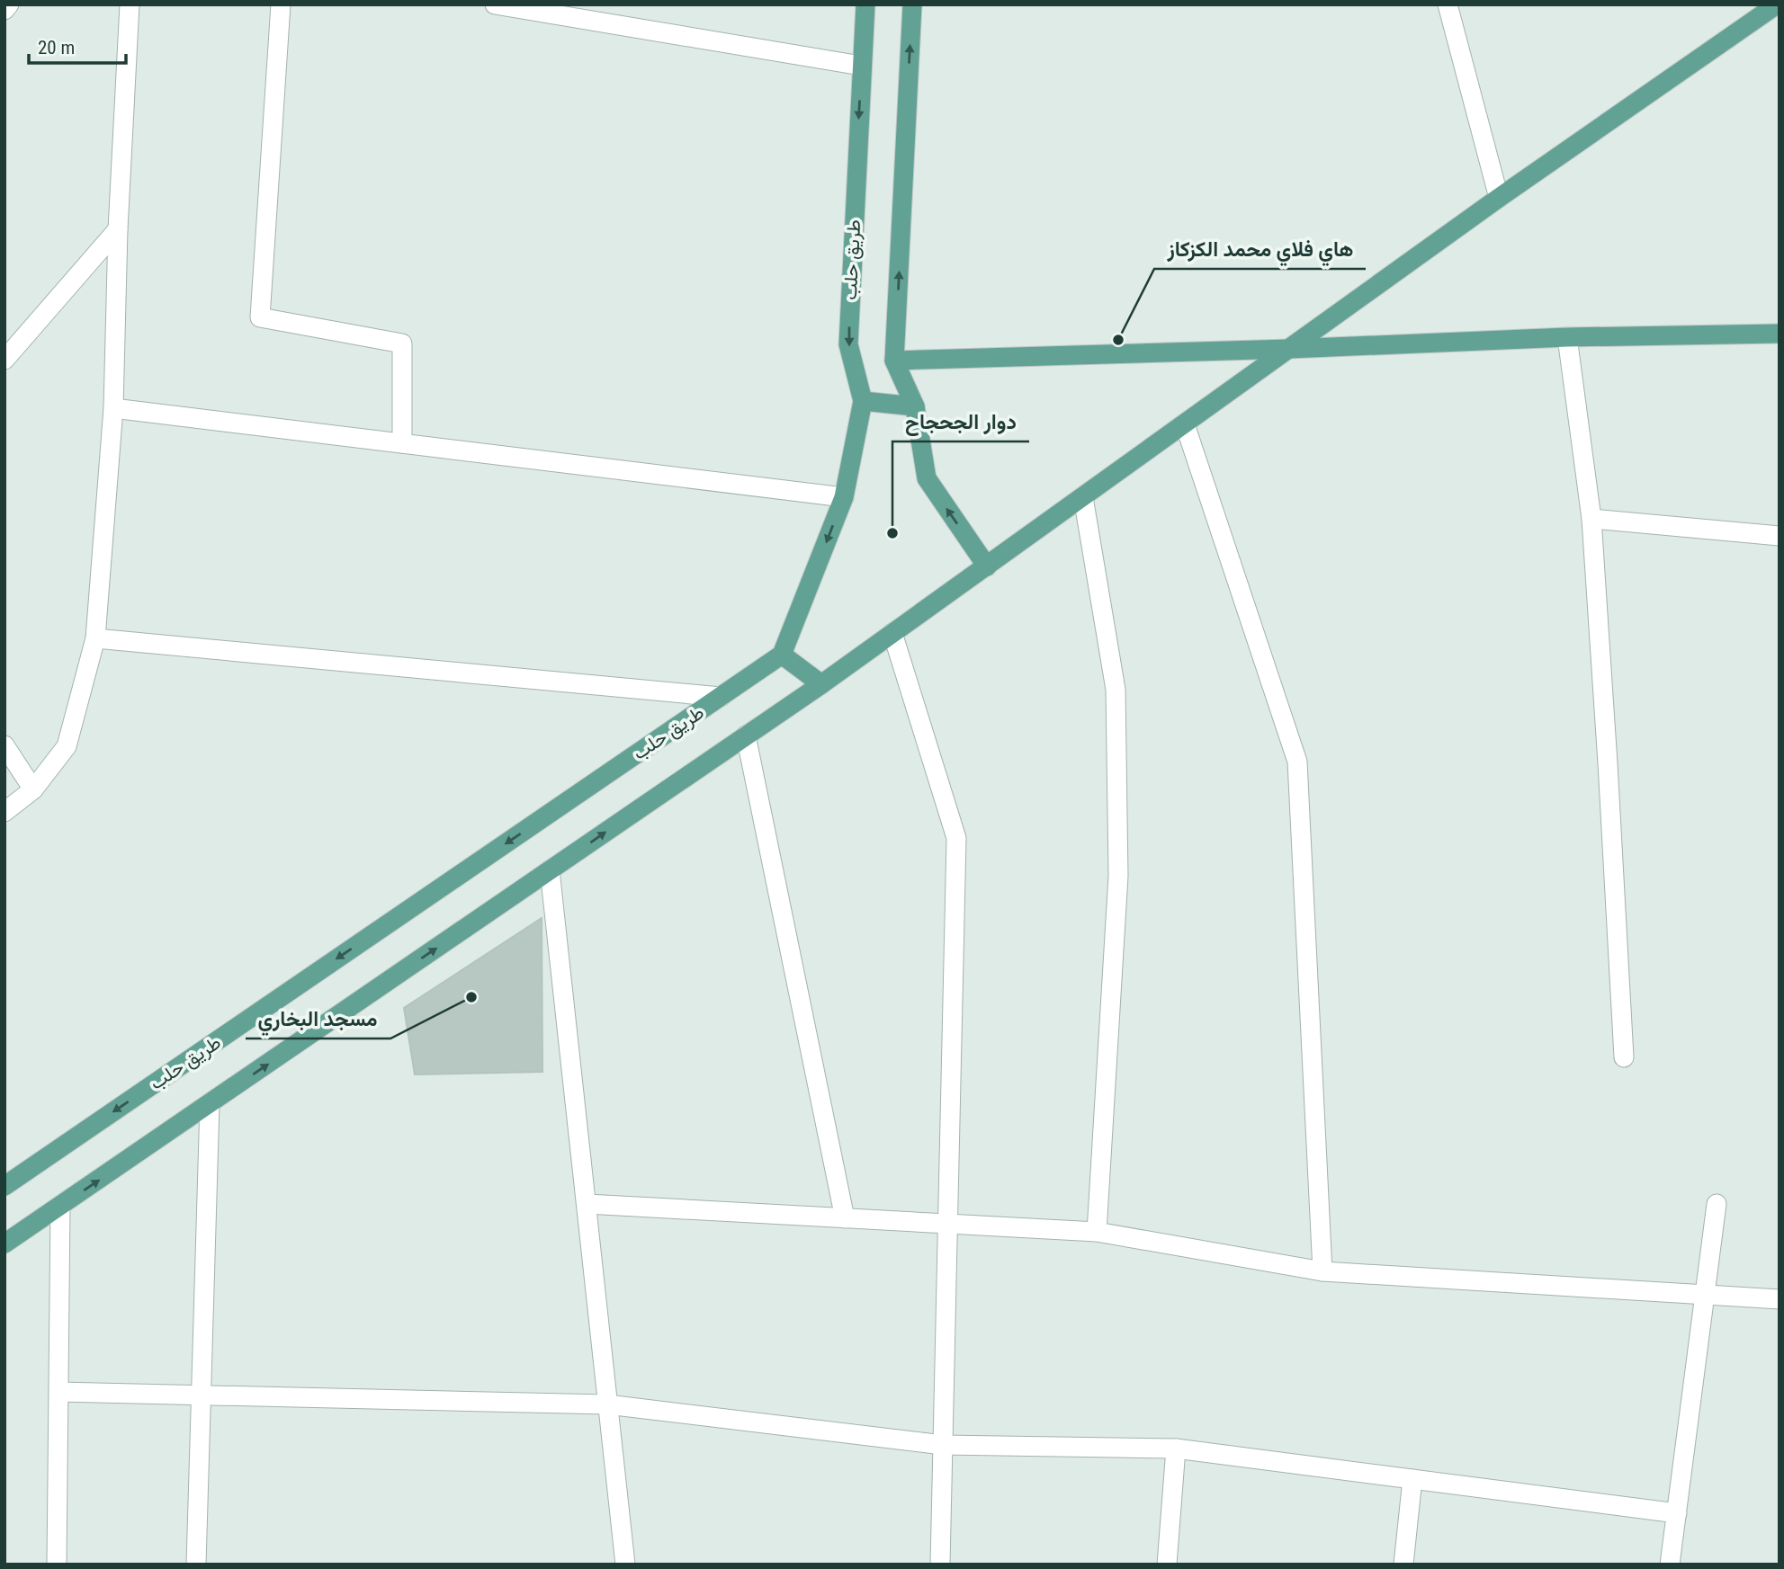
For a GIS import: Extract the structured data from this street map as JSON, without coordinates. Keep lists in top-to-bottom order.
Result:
{
  "streets": {
    "main road": ["طريق حلب"]
  },
  "places": ["هاي فلاي محمد الكزكاز", "دوار الجحجاح", "مسجد البخاري"],
  "scale_bar": "20 m"
}
